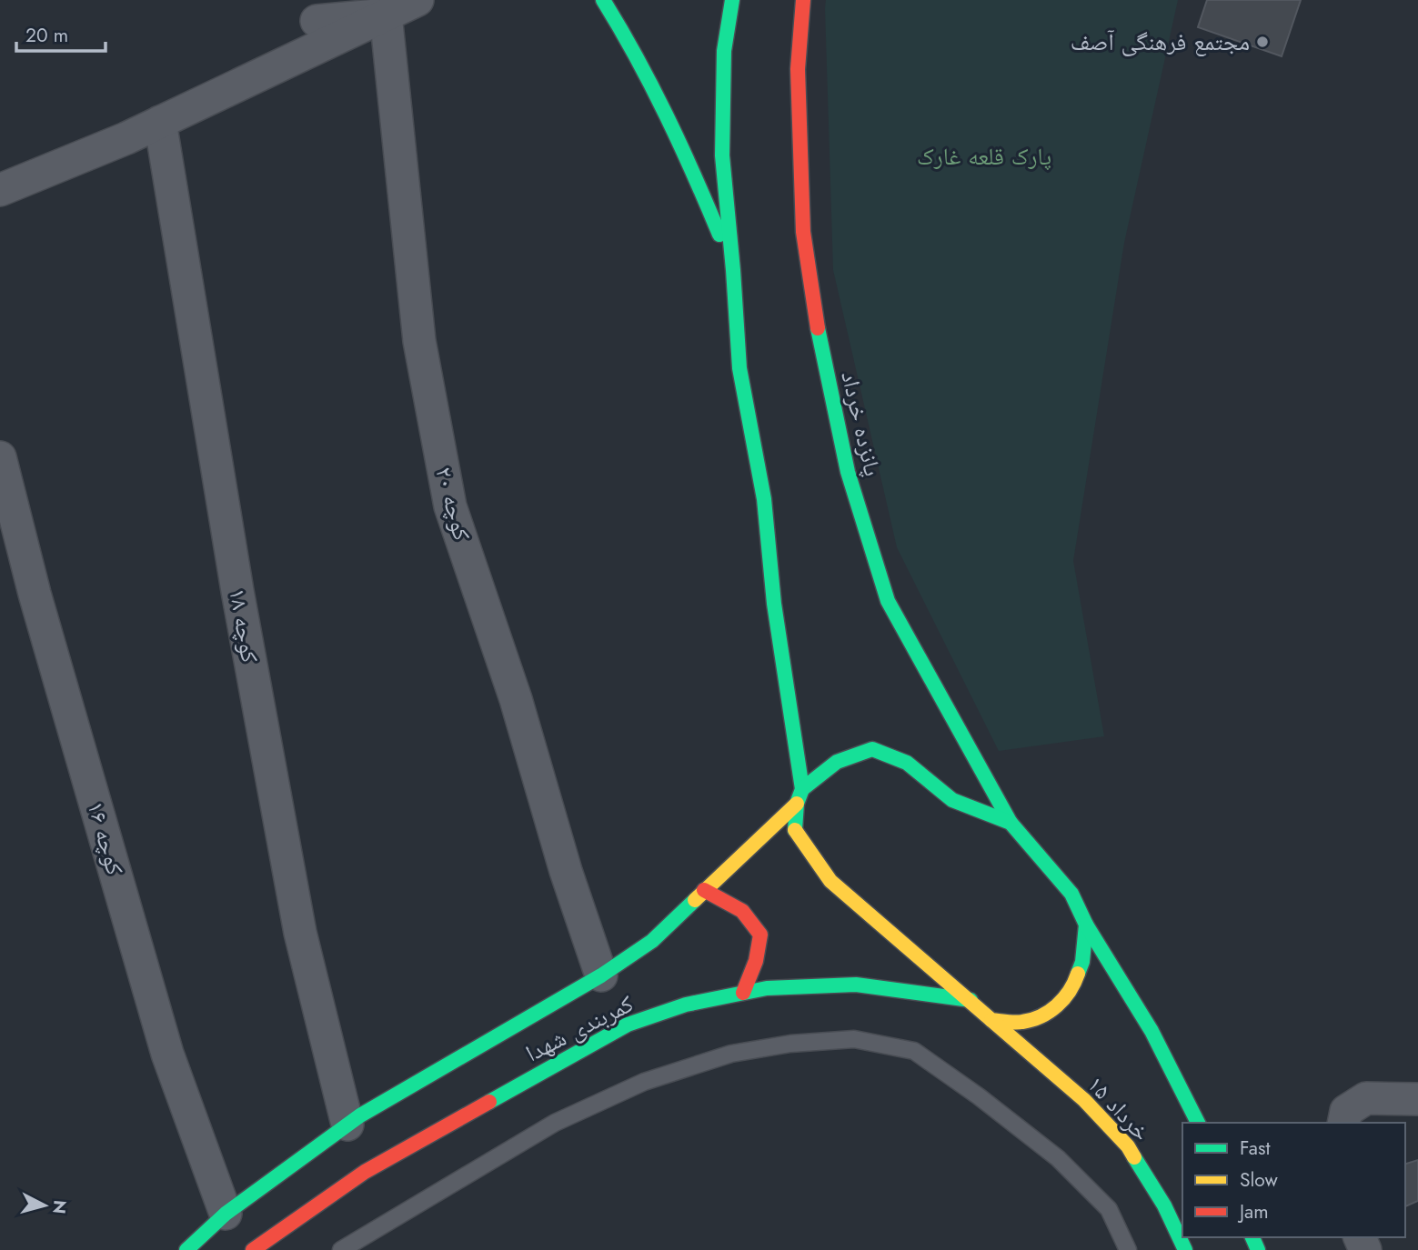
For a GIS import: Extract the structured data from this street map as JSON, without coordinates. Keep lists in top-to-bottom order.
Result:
{
  "streets": {
    "main road": ["پانزده خرداد", "کمربندی شهدا", "۱۵ خرداد"],
    "street": ["کوچه ۲۰", "کوچه ۱۸", "کوچه ۱۶"]
  },
  "crossings": [
    ["پانزده خرداد", "کمربندی شهدا"],
    ["کوچه ۲۰", "کمربندی شهدا"],
    ["کوچه ۱۸", "کمربندی شهدا"],
    ["کوچه ۱۶", "کمربندی شهدا"],
    ["کمربندی شهدا", "۱۵ خرداد"]
  ],
  "parks": ["پارک قلعه غارک"],
  "places": ["مجتمع فرهنگی آصف"],
  "legend": ["Fast", "Slow", "Jam"],
  "scale_bar": "20 m",
  "north": "right"
}
